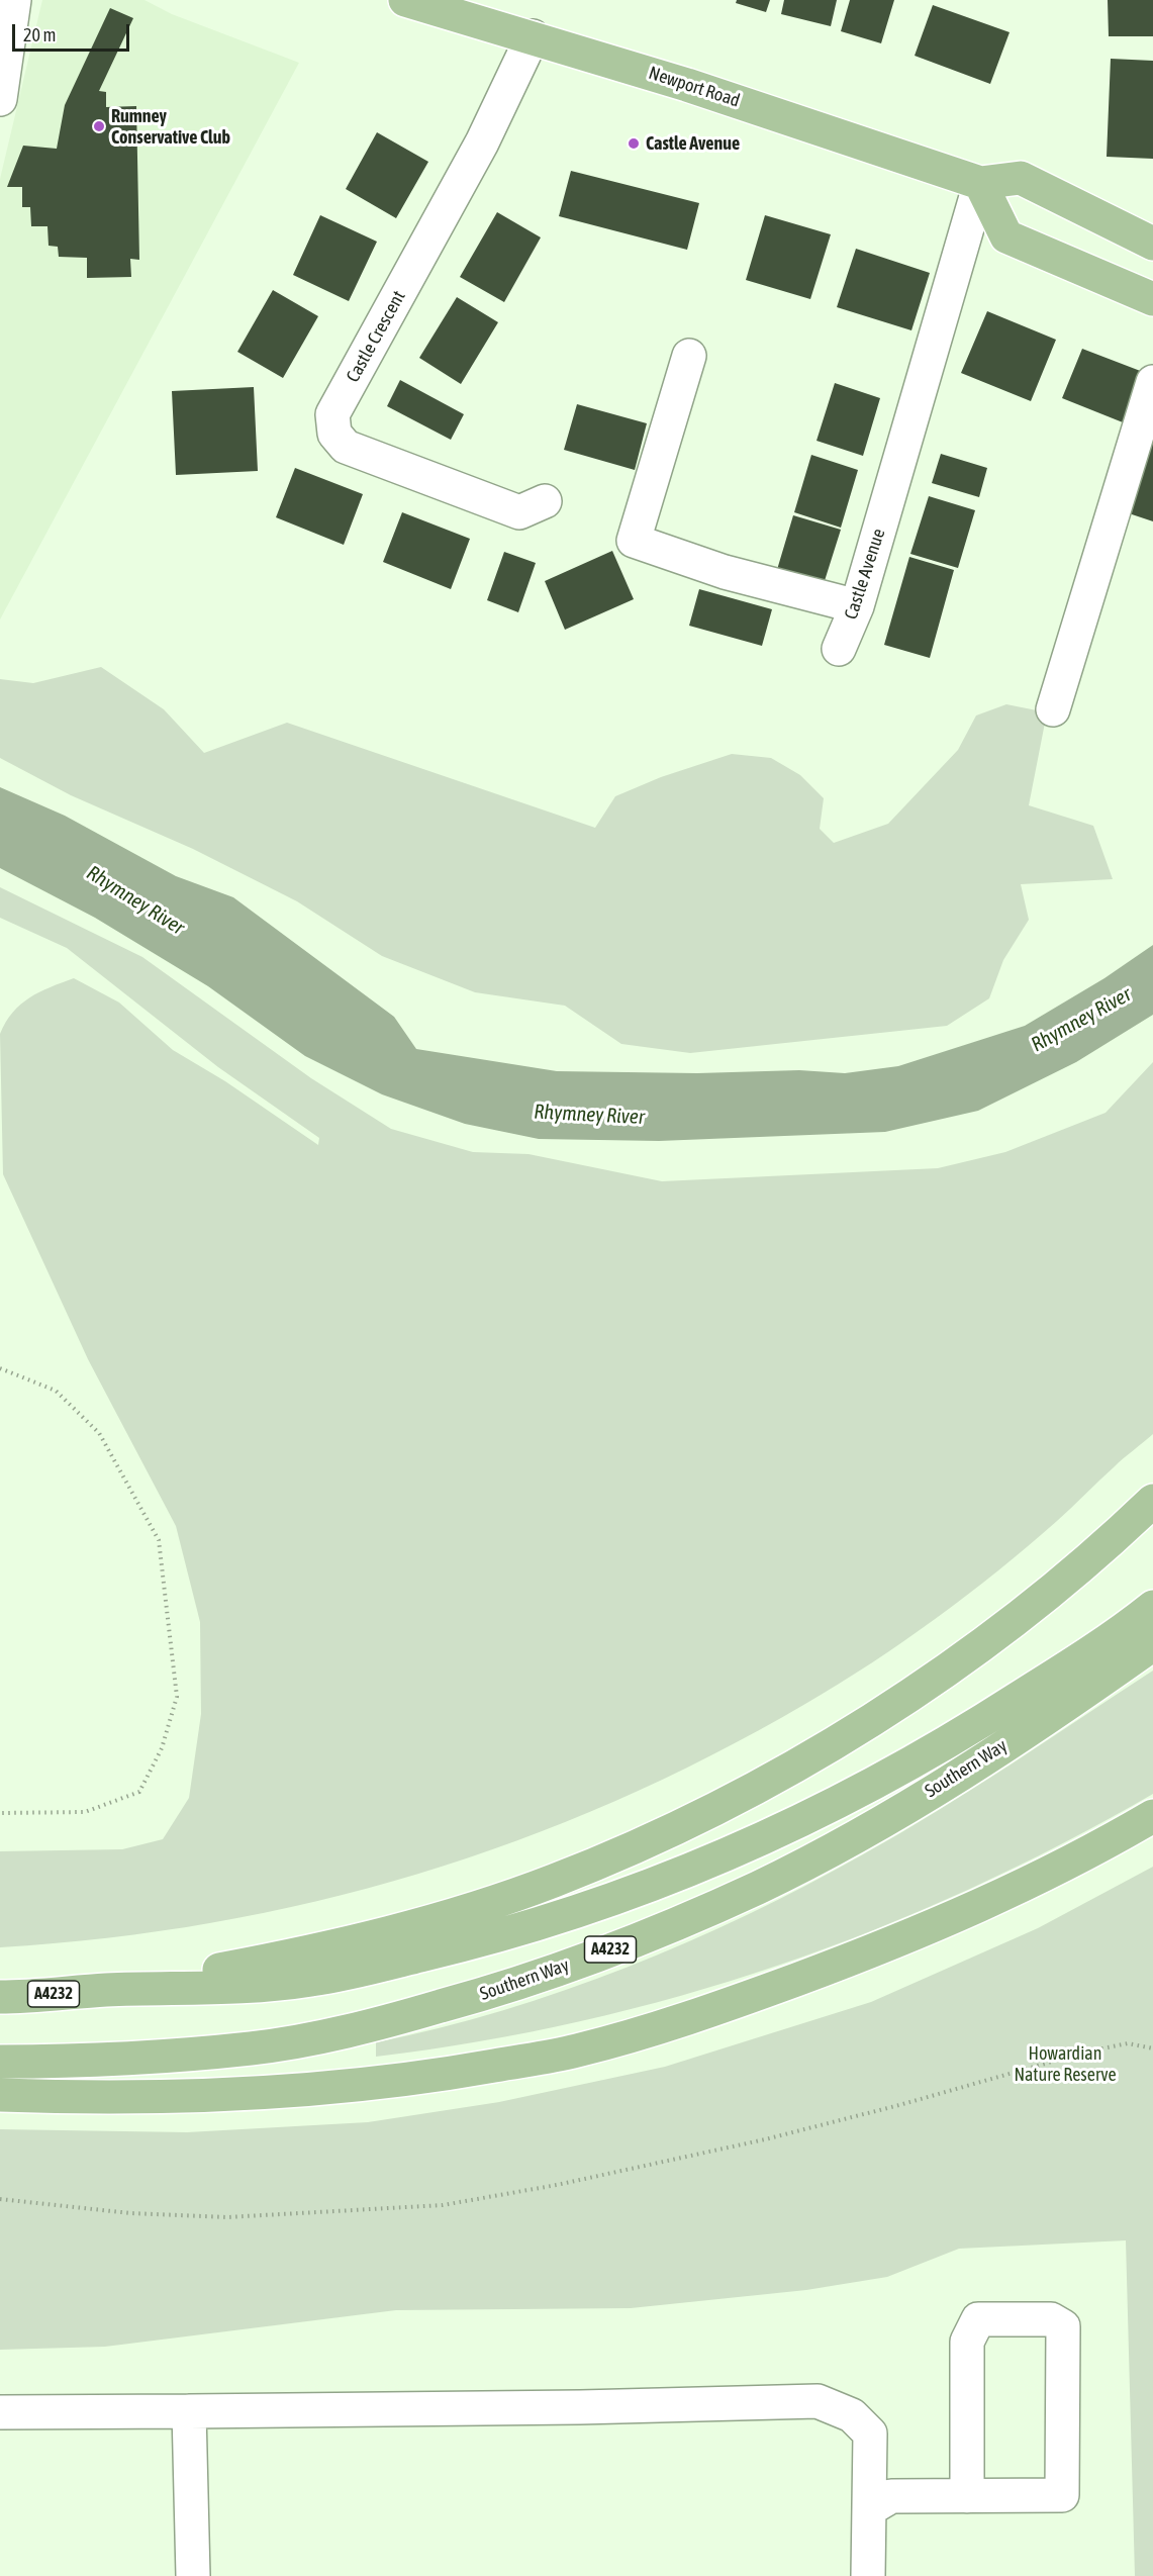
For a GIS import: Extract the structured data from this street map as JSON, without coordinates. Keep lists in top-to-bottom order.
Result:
{
  "streets": {
    "main road": ["Newport Road", "Southern Way", "A4232"],
    "street": ["Castle Crescent", "Castle Avenue"]
  },
  "crossings": [
    ["Newport Road", "Castle Crescent"],
    ["Newport Road", "Castle Avenue"]
  ],
  "water": ["Rhymney River"],
  "parks": ["Howardian Nature Reserve"],
  "places": ["Rumney Conservative Club", "Castle Avenue"],
  "scale_bar": "20 m"
}
